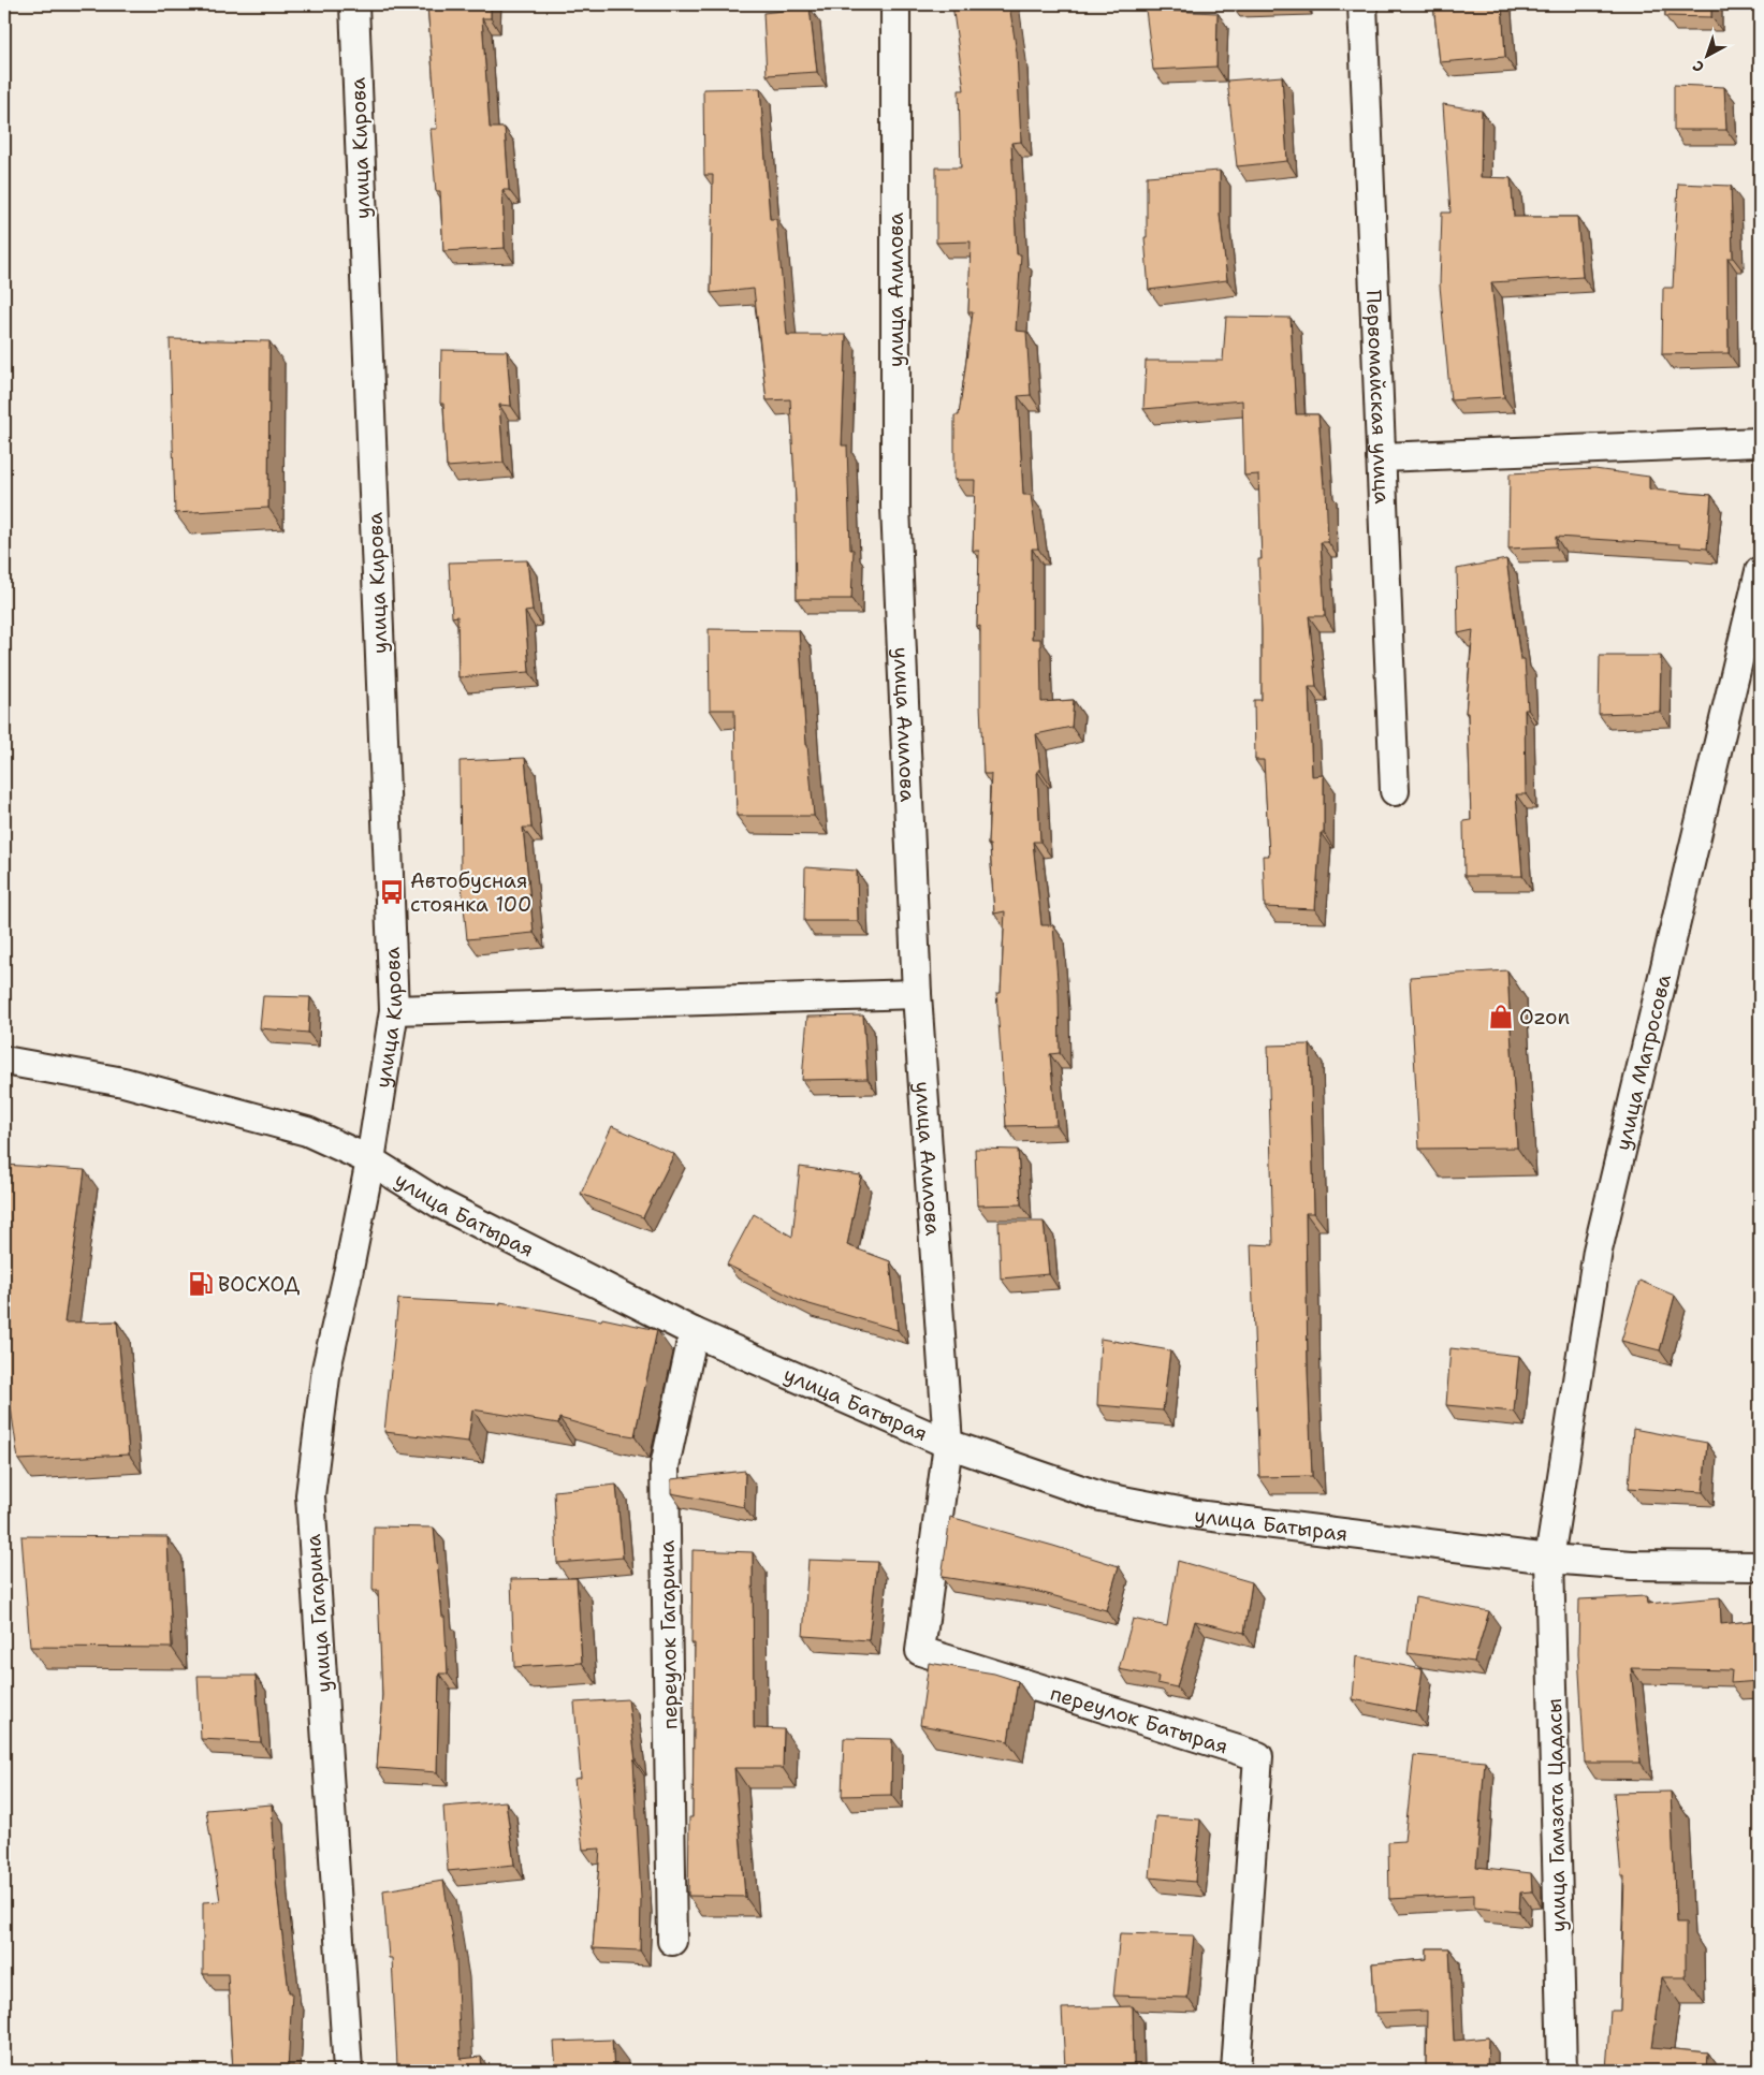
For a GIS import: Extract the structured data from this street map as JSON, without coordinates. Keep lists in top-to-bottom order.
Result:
{
  "streets": {
    "street": [
      "улица Кирова",
      "улица Алилова",
      "Первомайская улица",
      "улица Матросова",
      "улица Батырая",
      "улица Гагарина",
      "переулок Гагарина",
      "переулок Батырая",
      "улица Гамзата Цадасы"
    ]
  },
  "crossings": [
    ["улица Кирова", "улица Батырая"],
    ["улица Кирова", "улица Гагарина"],
    ["улица Алилова", "улица Батырая"],
    ["улица Алилова", "переулок Батырая"],
    ["улица Матросова", "улица Батырая"],
    ["улица Матросова", "улица Гамзата Цадасы"],
    ["улица Батырая", "улица Гагарина"],
    ["улица Батырая", "переулок Гагарина"],
    ["улица Батырая", "переулок Батырая"],
    ["улица Батырая", "улица Гамзата Цадасы"]
  ],
  "places": {
    "bus stop": ["Автобусная стоянка 100"],
    "shop": ["Ozon"],
    "fuel station": ["ВОСХОД"]
  },
  "north": "bottom left"
}
